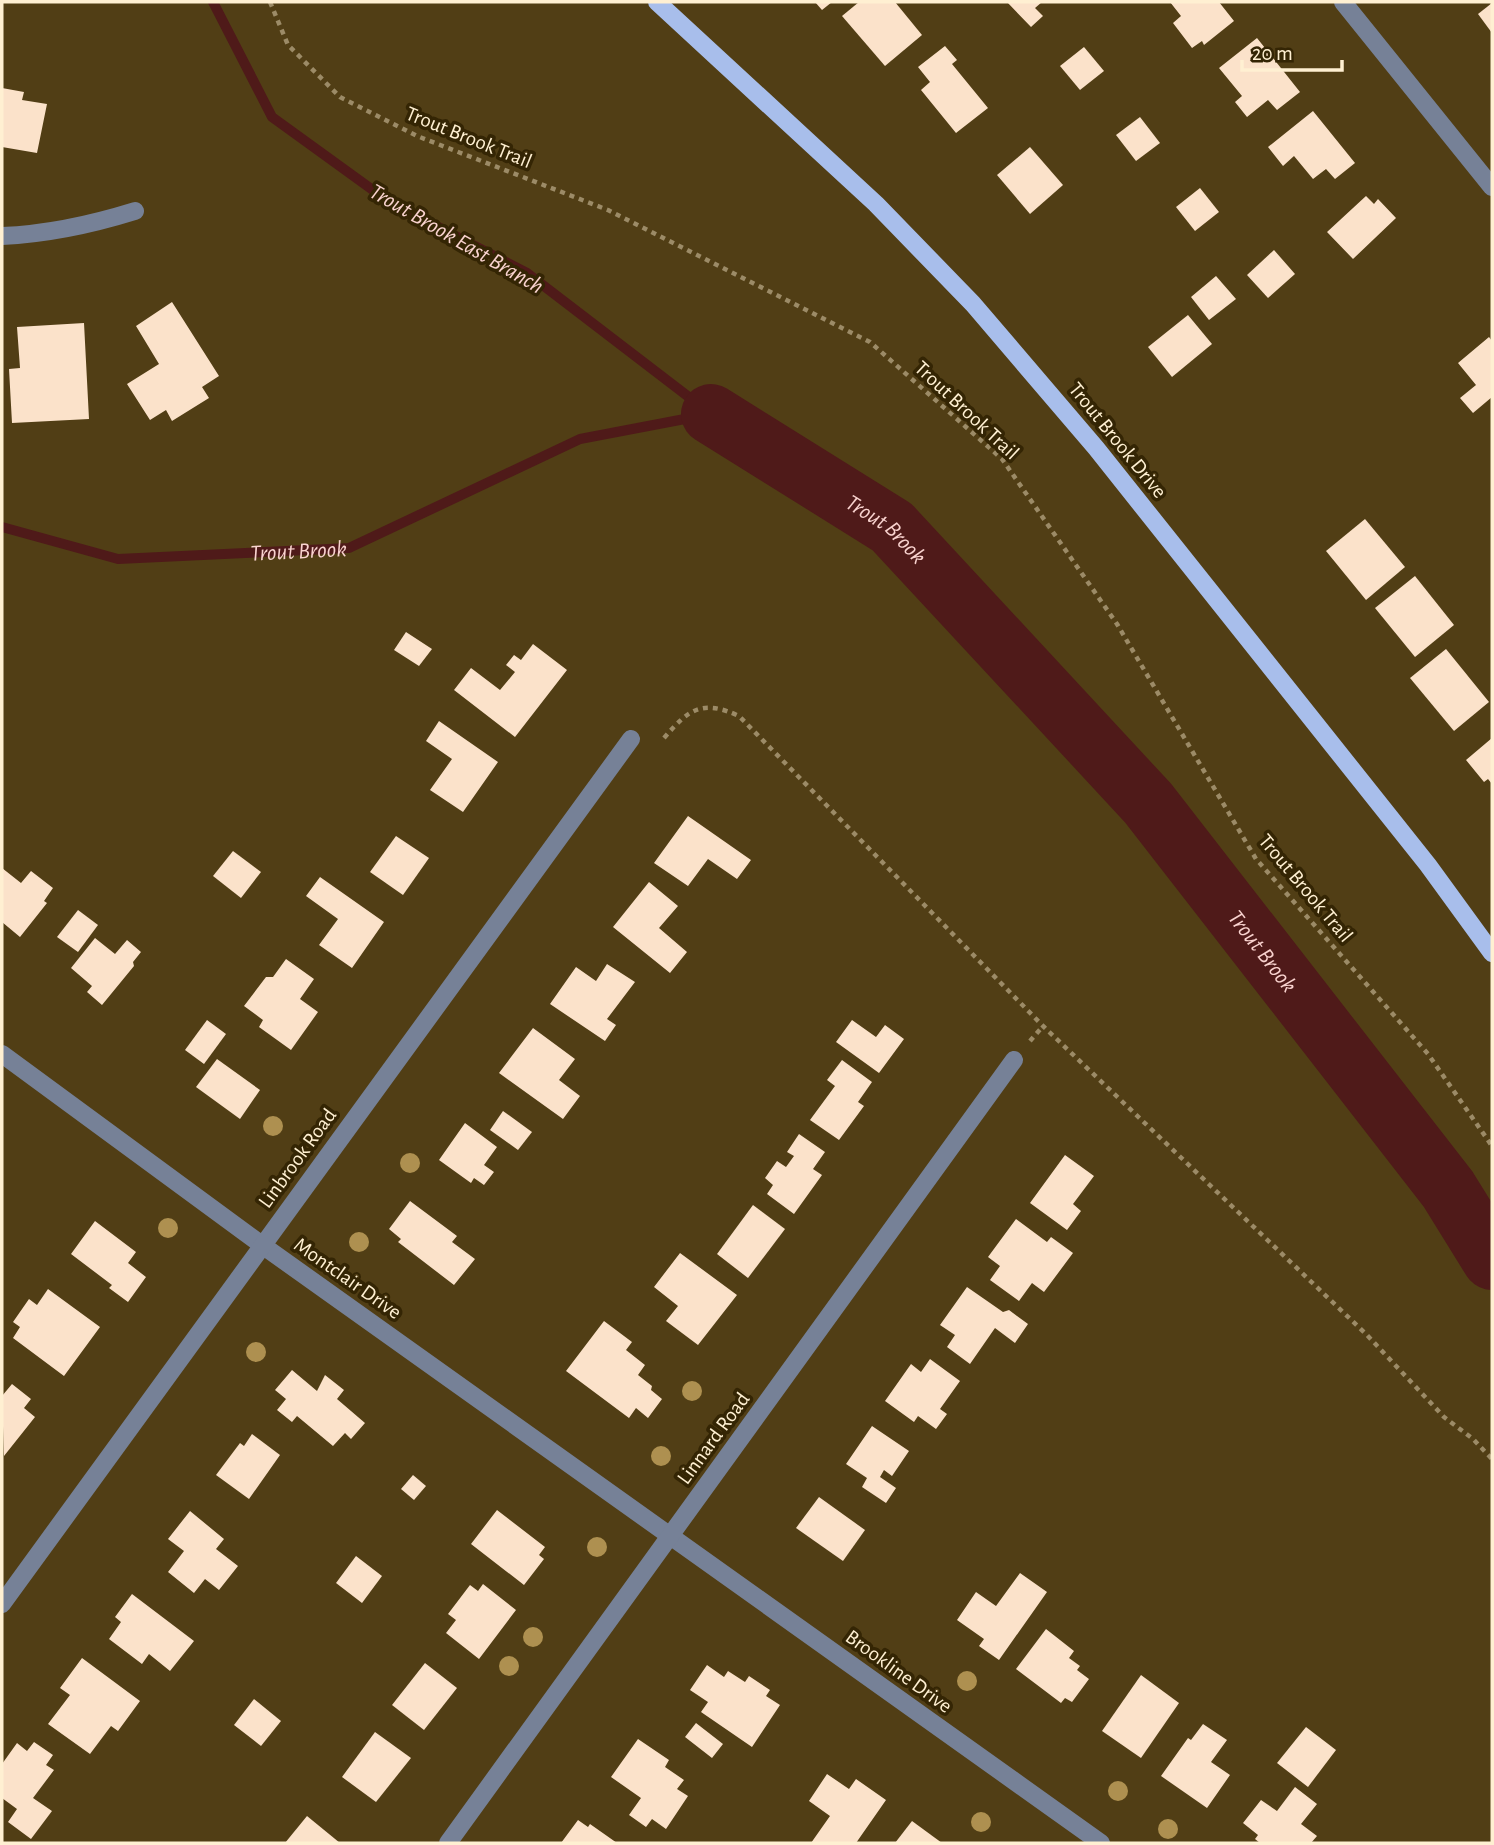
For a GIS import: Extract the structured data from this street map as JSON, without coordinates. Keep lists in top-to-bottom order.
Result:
{
  "streets": {
    "main road": ["Trout Brook Drive"],
    "street": [
      "Linbrook Road",
      "Montclair Drive",
      "Linnard Road",
      "Brookline Drive"
    ],
    "path": ["Trout Brook Trail"]
  },
  "crossings": [
    ["Linbrook Road", "Montclair Drive"],
    ["Montclair Drive", "Linnard Road"],
    ["Montclair Drive", "Brookline Drive"],
    ["Linnard Road", "Brookline Drive"]
  ],
  "water": ["Trout Brook East Branch", "Trout Brook"],
  "scale_bar": "20 m"
}
